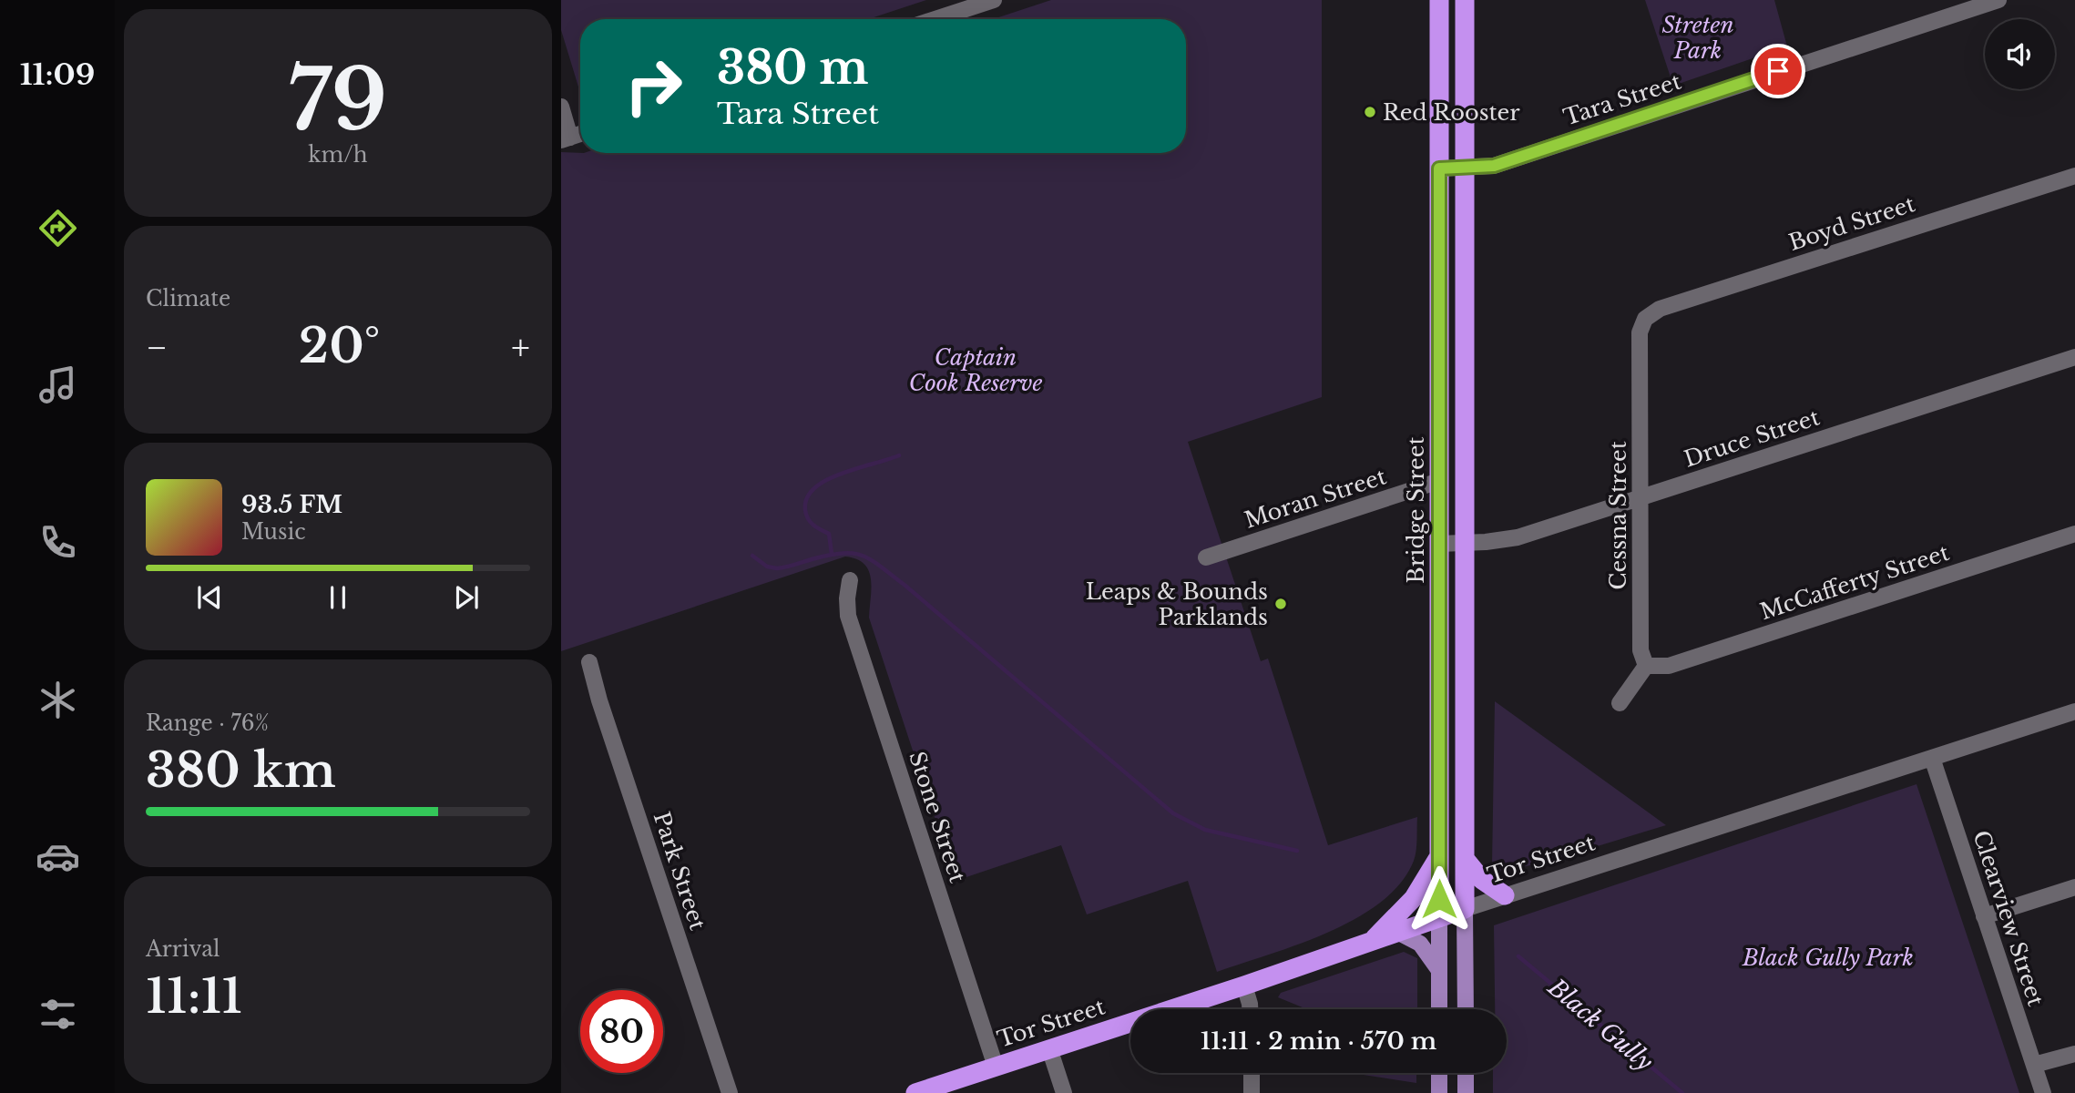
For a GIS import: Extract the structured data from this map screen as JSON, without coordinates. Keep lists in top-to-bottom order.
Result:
{
  "streets": {
    "highway": ["Bridge Street", "Tor Street"],
    "street": [
      "Tara Street",
      "Boyd Street",
      "Druce Street",
      "Moran Street",
      "Cessna Street",
      "McCafferty Street",
      "Stone Street",
      "Park Street",
      "Clearview Street"
    ]
  },
  "crossings": [
    ["Tara Street", "Bridge Street"],
    ["Boyd Street", "Cessna Street"],
    ["Druce Street", "Bridge Street"],
    ["Druce Street", "Cessna Street"],
    ["Moran Street", "Bridge Street"],
    ["Bridge Street", "Tor Street"],
    ["Cessna Street", "McCafferty Street"],
    ["Stone Street", "Tor Street"],
    ["Tor Street", "Clearview Street"]
  ],
  "water": ["Black Gully"],
  "parks": ["Streten Park", "Captain Cook Reserve", "Black Gully Park"],
  "places": ["Red Rooster", "Leaps & Bounds Parklands"],
  "page": {
    "tabs": "11:09",
    "tile": [
      ["79", "km/h"],
      "Climate",
      ["Range · 76%", "380 km"],
      ["Arrival", "11:11"]
    ],
    "turn": ["380 m", "Tara Street"],
    "heat": ["−", "20°", "+"],
    "song": ["93.5 FM", "Music"],
    "limit": "80",
    "trip": "11:11 · 2 min · 570 m"
  }
}
